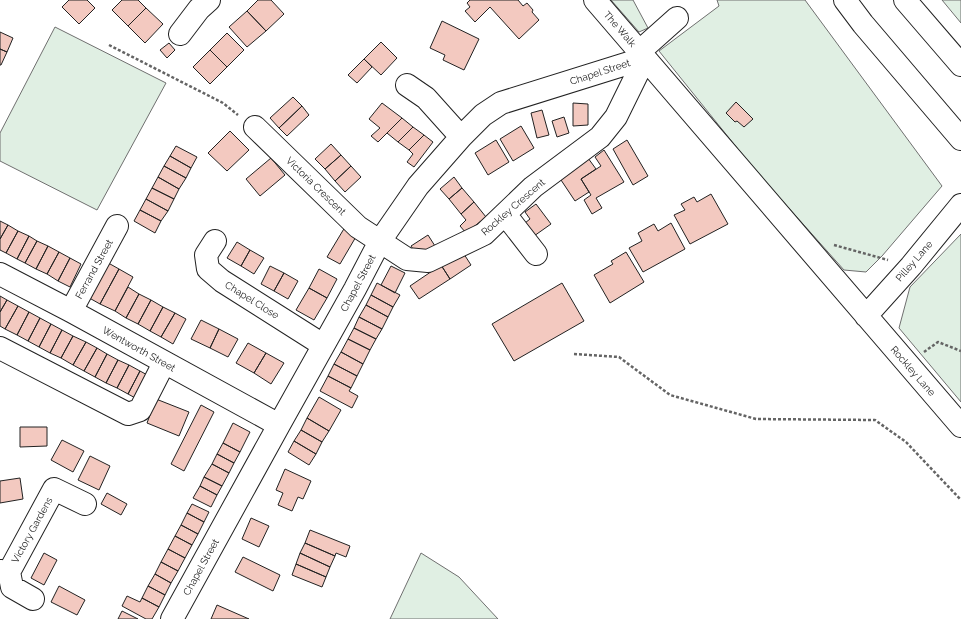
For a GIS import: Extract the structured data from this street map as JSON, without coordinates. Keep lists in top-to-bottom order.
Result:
{
  "streets": {
    "main road": [
      "The Walk",
      "Chapel Street",
      "Victoria Crescent",
      "Rockley Crescent",
      "Pilley Lane",
      "Ferrand Street",
      "Chapel Close",
      "Wentworth Street",
      "Rockley Lane",
      "Victory Gardens"
    ]
  },
  "crossings": [
    ["The Walk", "Chapel Street"],
    ["The Walk", "Rockley Crescent"],
    ["The Walk", "Pilley Lane"],
    ["The Walk", "Rockley Lane"],
    ["Chapel Street", "Victoria Crescent"],
    ["Chapel Street", "Rockley Crescent"],
    ["Chapel Street", "Chapel Close"],
    ["Chapel Street", "Wentworth Street"],
    ["Victoria Crescent", "Rockley Crescent"],
    ["Pilley Lane", "Rockley Lane"],
    ["Ferrand Street", "Wentworth Street"]
  ]
}
